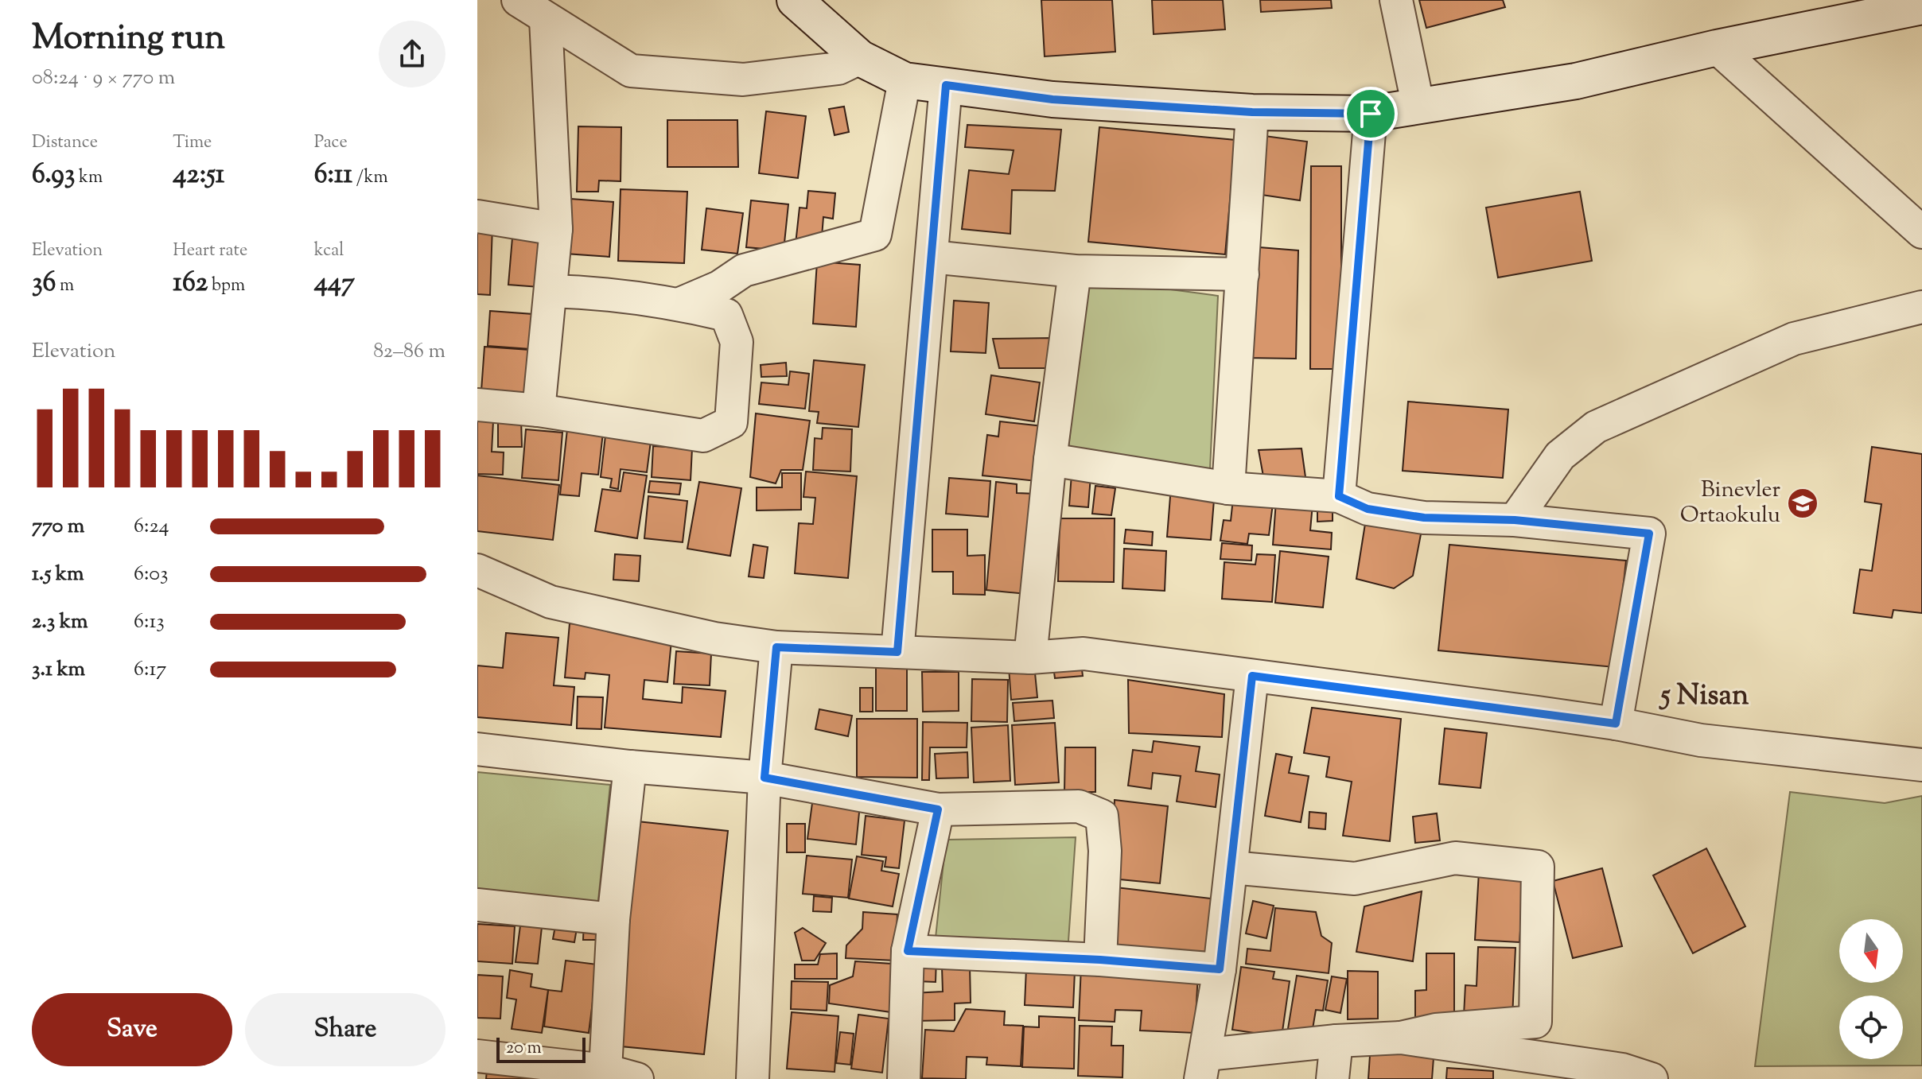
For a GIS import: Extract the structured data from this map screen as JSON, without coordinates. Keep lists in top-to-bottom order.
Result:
{
  "districts": ["5 Nisan"],
  "places": {
    "school or university": ["Binevler Ortaokulu"]
  },
  "scale_bar": "20 m",
  "north": "bottom",
  "page": {
    "heading": ["Morning run", "08:24 · 9 × 770 m"],
    "stats": [
      ["Distance", "6.93 km"],
      ["Time", "42:51"],
      ["Pace", "6:11 /km"],
      ["Elevation", "36 m"],
      ["Heart rate", "162 bpm"],
      ["kcal", "447"]
    ],
    "chart": ["Elevation", "82–86 m"],
    "list": [
      {
        "name": "770 m",
        "note": "6:24"
      },
      {
        "name": "1.5 km",
        "note": "6:03"
      },
      {
        "name": "2.3 km",
        "note": "6:13"
      },
      {
        "name": "3.1 km",
        "note": "6:17"
      }
    ],
    "buttons": ["Save", "Share"],
    "scale": "20 m"
  }
}
